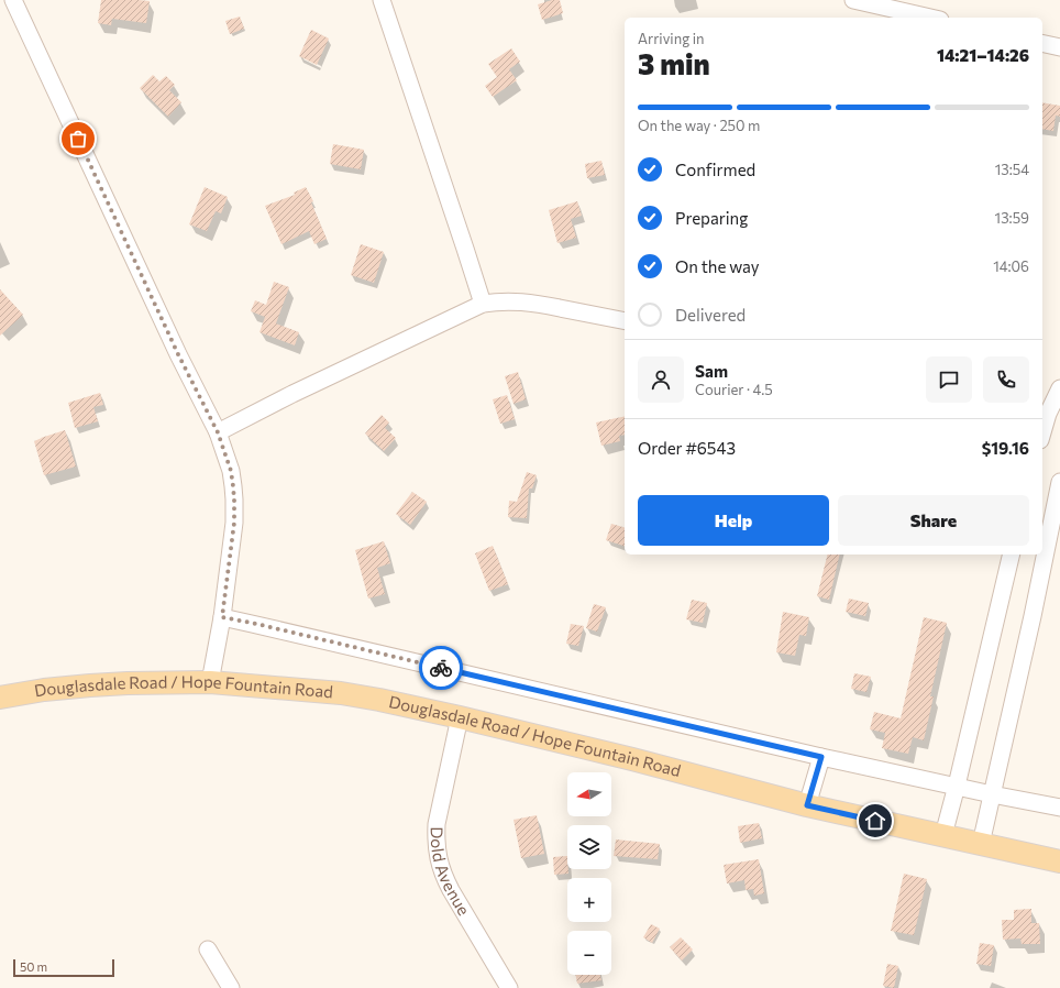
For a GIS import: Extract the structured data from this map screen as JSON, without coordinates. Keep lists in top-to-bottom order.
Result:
{
  "streets": {
    "main road": ["Douglasdale Road / Hope Fountain Road"],
    "street": ["Dold Avenue"]
  },
  "crossings": [
    ["Douglasdale Road / Hope Fountain Road", "Dold Avenue"]
  ],
  "scale_bar": "50 m",
  "north": "left",
  "page": {
    "heading": ["3 min", "Arriving in", "14:21–14:26"],
    "panel": [
      "Sam",
      "Courier · 4.5",
      "Order #6543",
      "$19.16"
    ],
    "bar": "On the way · 250 m",
    "list": [
      ["Confirmed", "13:54"],
      ["Preparing", "13:59"],
      ["On the way", "14:06"],
      "Delivered"
    ],
    "buttons": ["Help", "Share"],
    "map_buttons": ["+", "−"],
    "scale": "50 m"
  }
}
